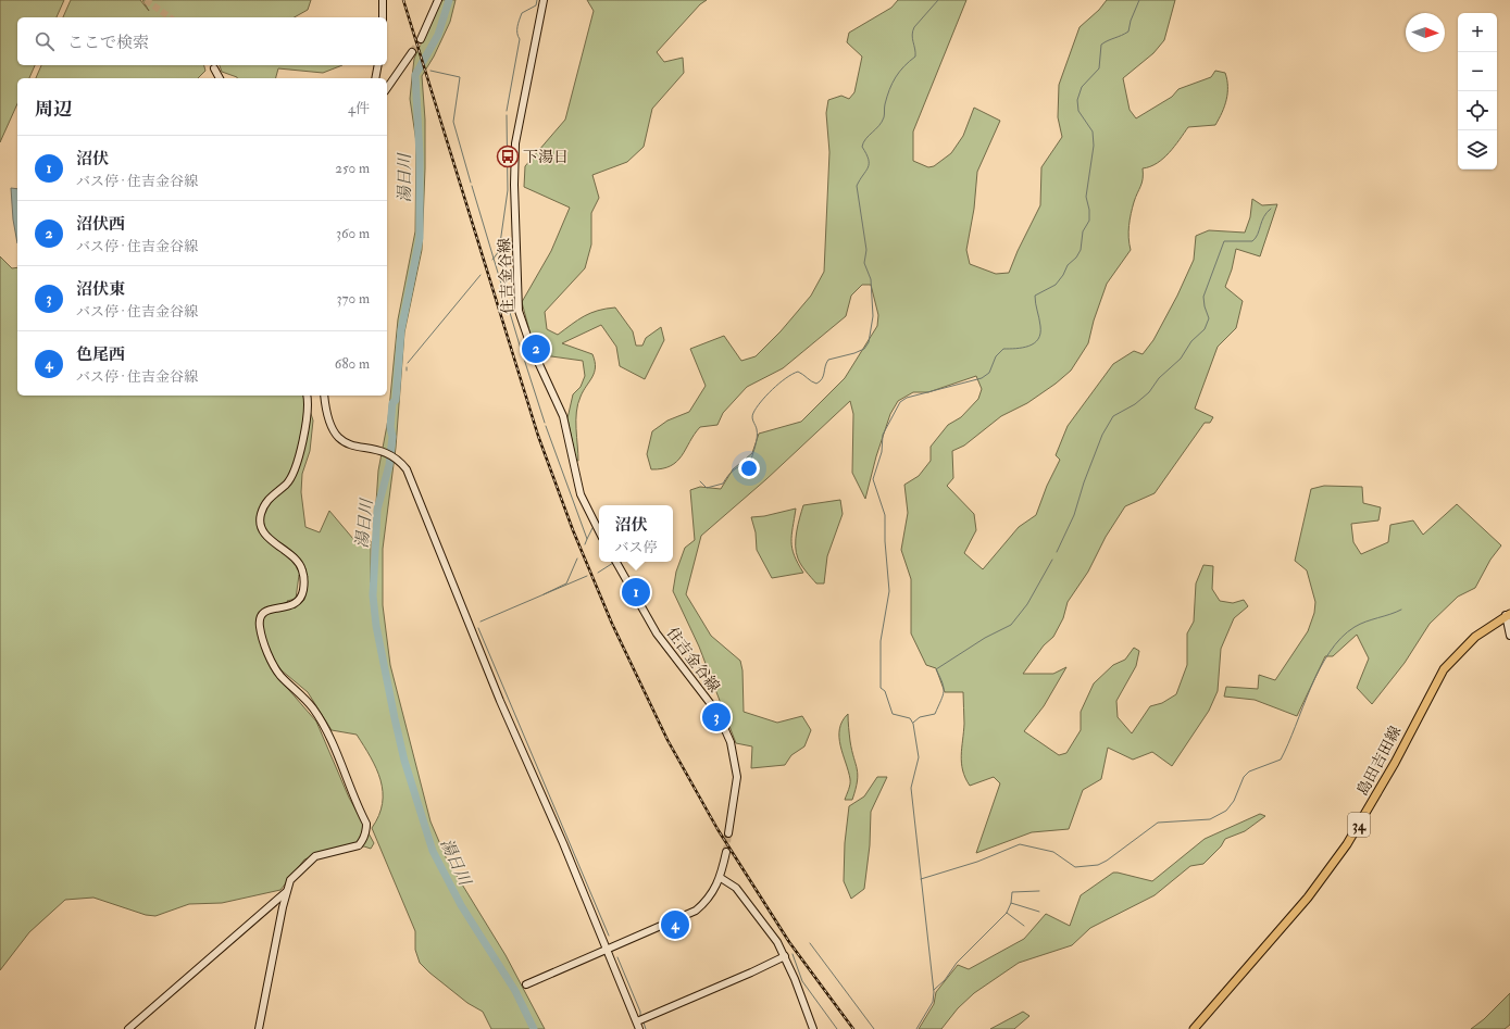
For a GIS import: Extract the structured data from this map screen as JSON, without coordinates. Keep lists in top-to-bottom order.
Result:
{
  "streets": {
    "main road": ["島田吉田線", "34"],
    "street": ["住吉金谷線"]
  },
  "water": ["湯日川"],
  "places": {
    "bus stop": ["下湯日"]
  },
  "north": "right",
  "page": {
    "map_buttons": ["+", "−"],
    "search": "ここで検索",
    "heading": ["周辺", "4件"],
    "list": [
      {
        "mark": "1",
        "name": "沼伏",
        "note": "バス停 · 住吉金谷線",
        "value": "250 m"
      },
      {
        "mark": "2",
        "name": "沼伏西",
        "note": "バス停 · 住吉金谷線",
        "value": "360 m"
      },
      {
        "mark": "3",
        "name": "沼伏東",
        "note": "バス停 · 住吉金谷線",
        "value": "370 m"
      },
      {
        "mark": "4",
        "name": "色尾西",
        "note": "バス停 · 住吉金谷線",
        "value": "680 m"
      }
    ],
    "pins": [
      "2",
      "1",
      "3",
      "4"
    ],
    "popup": ["沼伏", "バス停"]
  }
}
